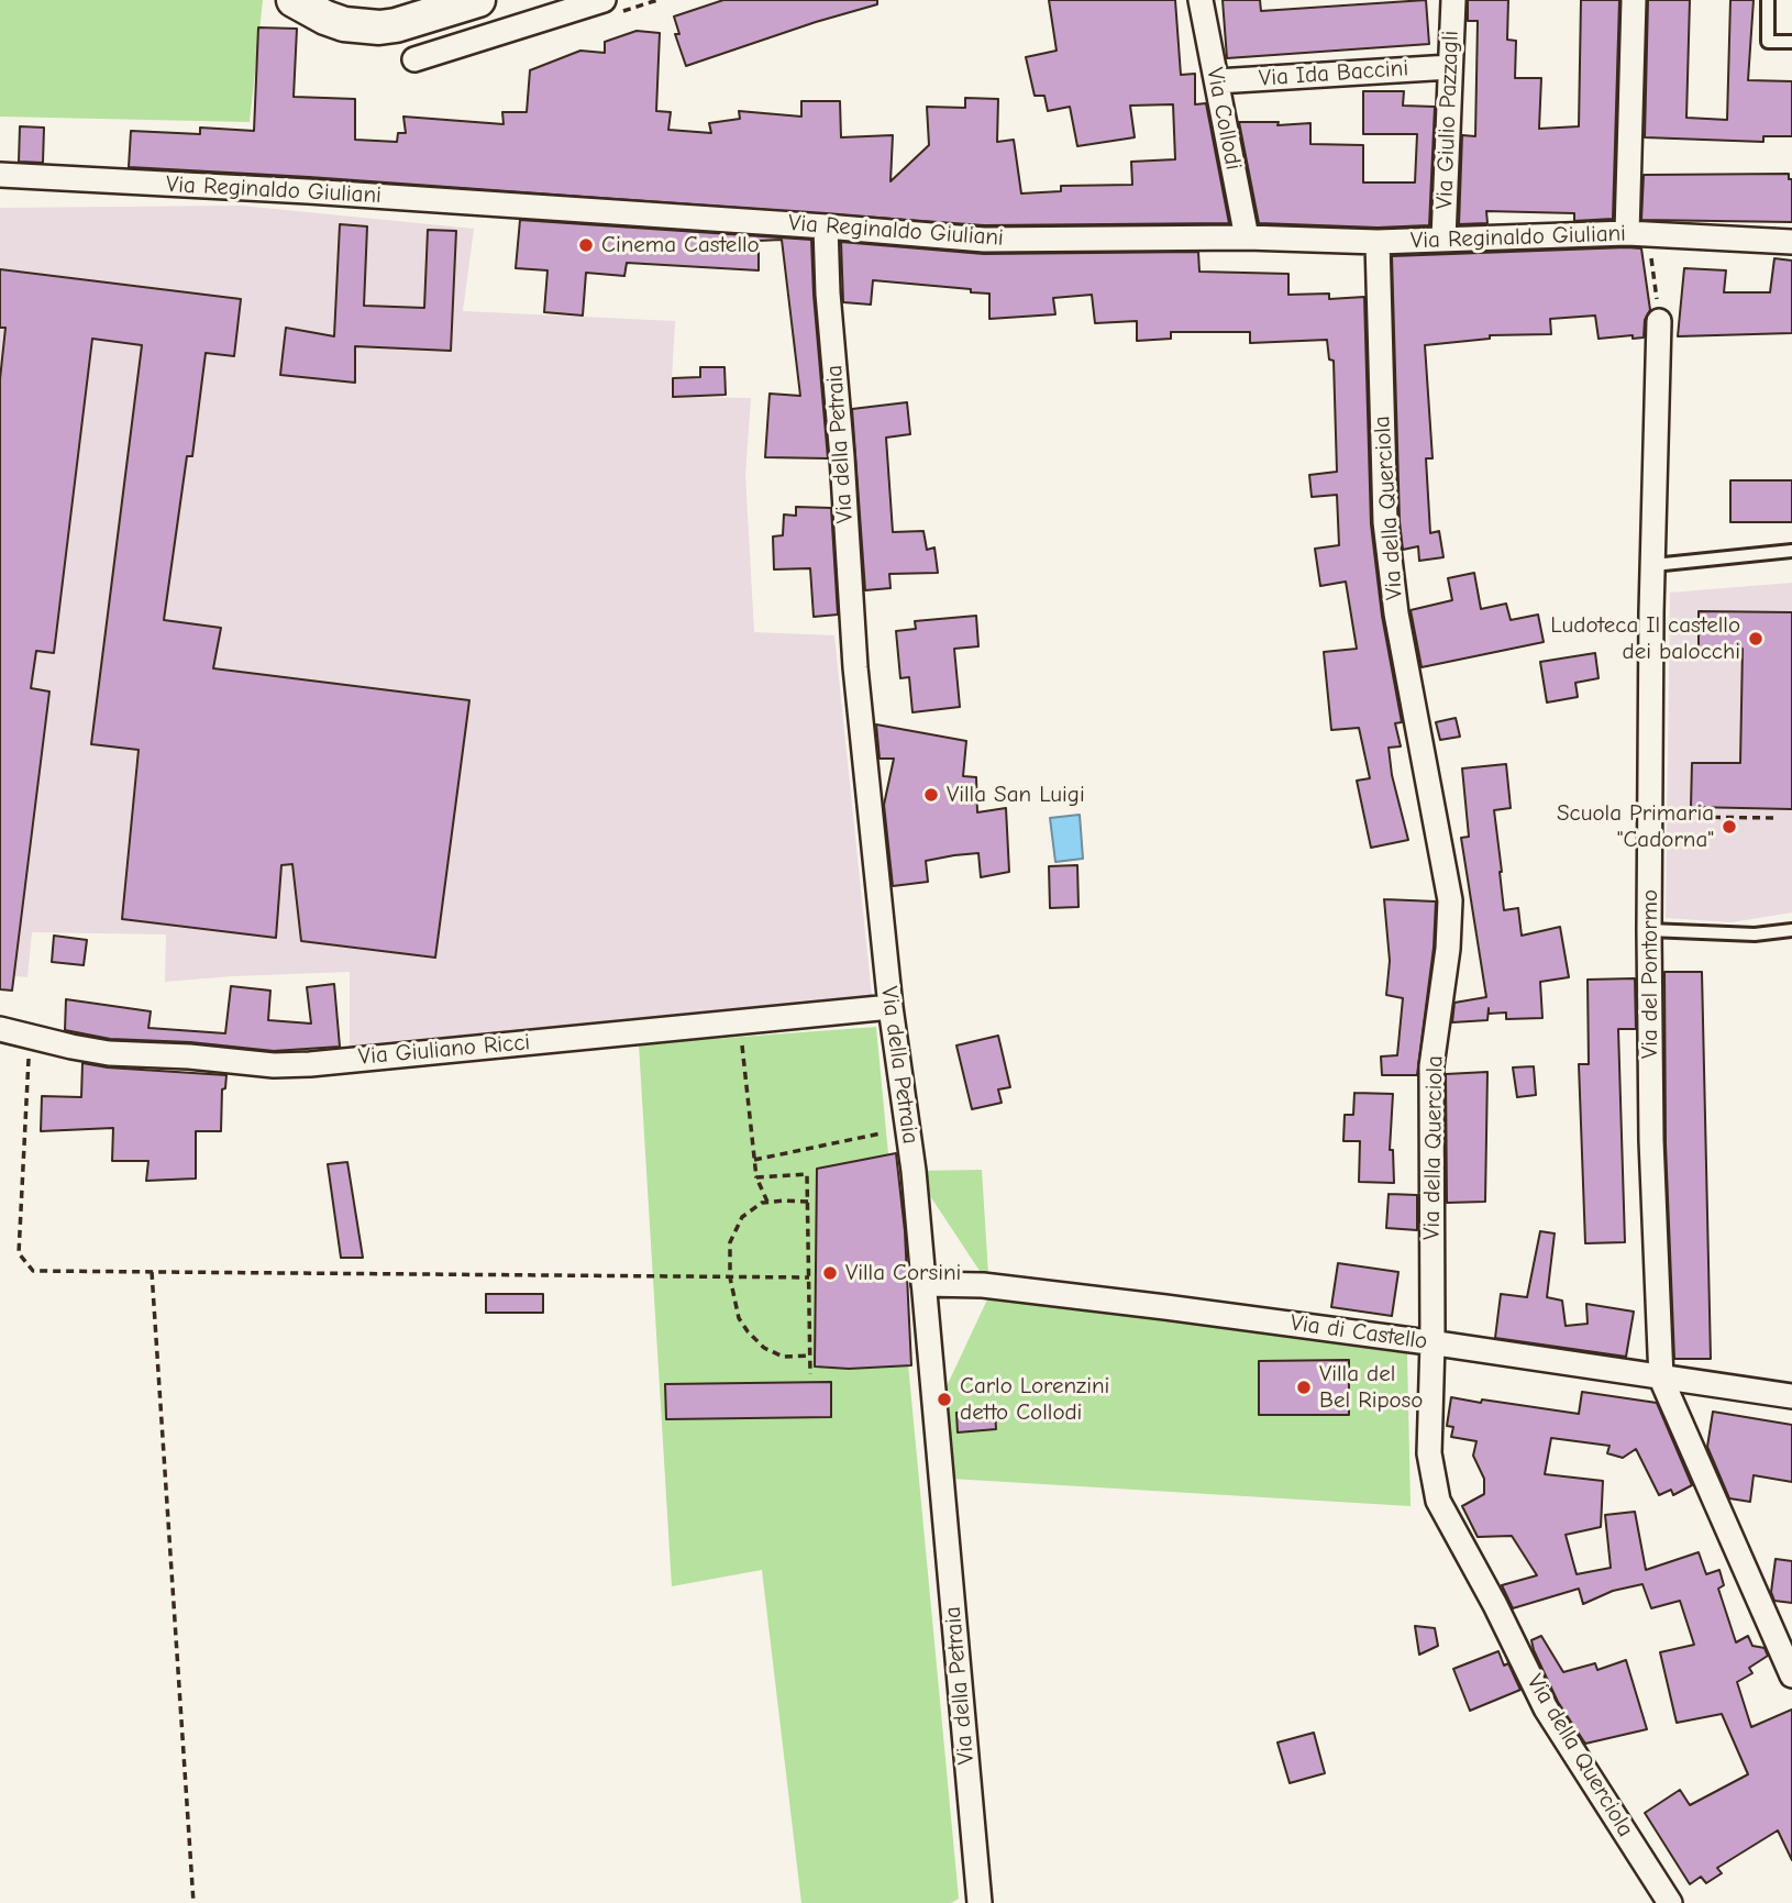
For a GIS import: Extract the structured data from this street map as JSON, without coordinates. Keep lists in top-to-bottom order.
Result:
{
  "streets": {
    "street": [
      "Via Ida Baccini",
      "Via Collodi",
      "Via Giulio Pazzagli",
      "Via Reginaldo Giuliani",
      "Via della Petraia",
      "Via della Querciola",
      "Via del Pontormo",
      "Via Giuliano Ricci",
      "Via di Castello"
    ]
  },
  "crossings": [
    ["Via Ida Baccini", "Via Collodi"],
    ["Via Ida Baccini", "Via Giulio Pazzagli"],
    ["Via Collodi", "Via Reginaldo Giuliani"],
    ["Via Giulio Pazzagli", "Via Reginaldo Giuliani"],
    ["Via Reginaldo Giuliani", "Via della Petraia"],
    ["Via Reginaldo Giuliani", "Via della Querciola"],
    ["Via della Petraia", "Via Giuliano Ricci"],
    ["Via della Petraia", "Via di Castello"],
    ["Via della Querciola", "Via di Castello"],
    ["Via del Pontormo", "Via di Castello"]
  ],
  "places": [
    "Cinema Castello",
    "Ludoteca Il castello dei balocchi",
    "Villa San Luigi",
    "Scuola Primaria \"Cadorna\"",
    "Villa Corsini",
    "Villa del Bel Riposo",
    "Carlo Lorenzini detto Collodi"
  ]
}
